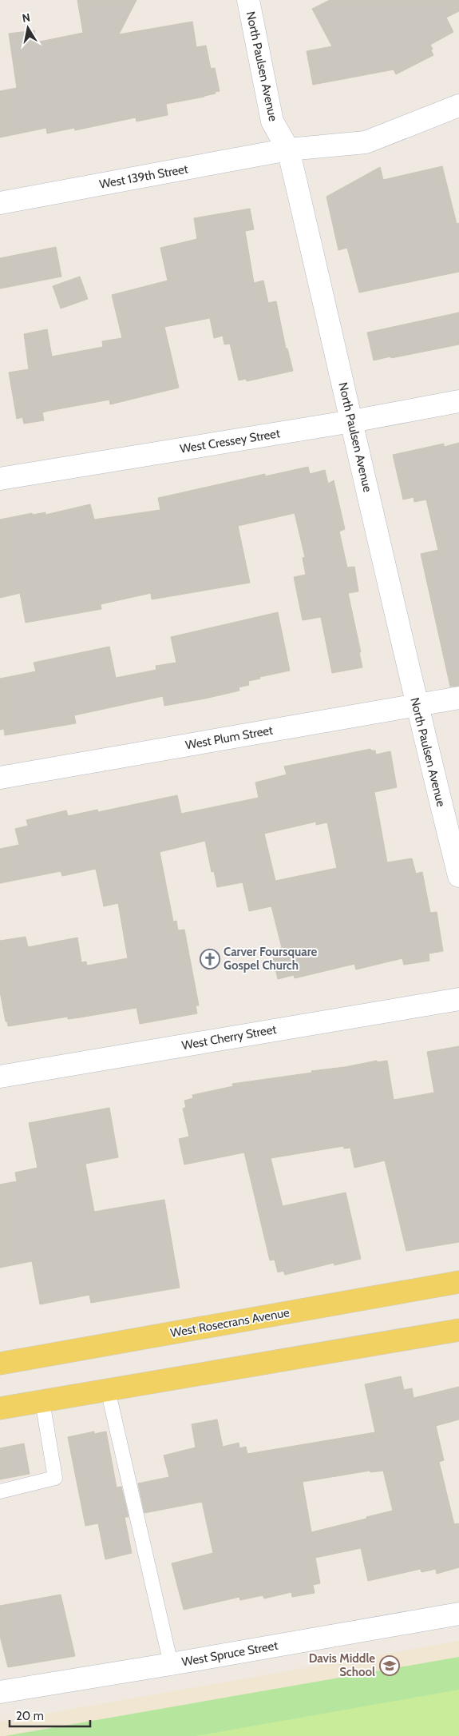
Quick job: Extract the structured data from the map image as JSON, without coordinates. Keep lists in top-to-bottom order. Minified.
{"streets":{"main road":["West Rosecrans Avenue"],"street":["North Paulsen Avenue","West 139th Street","West Cressey Street","West Plum Street","West Cherry Street","West Spruce Street"]},"crossings":[["North Paulsen Avenue","West 139th Street"],["North Paulsen Avenue","West Cressey Street"],["North Paulsen Avenue","West Plum Street"]],"places":{"church":["Carver Foursquare Gospel Church"],"school or university":["Davis Middle School"]},"scale_bar":"20 m","north":"top"}
